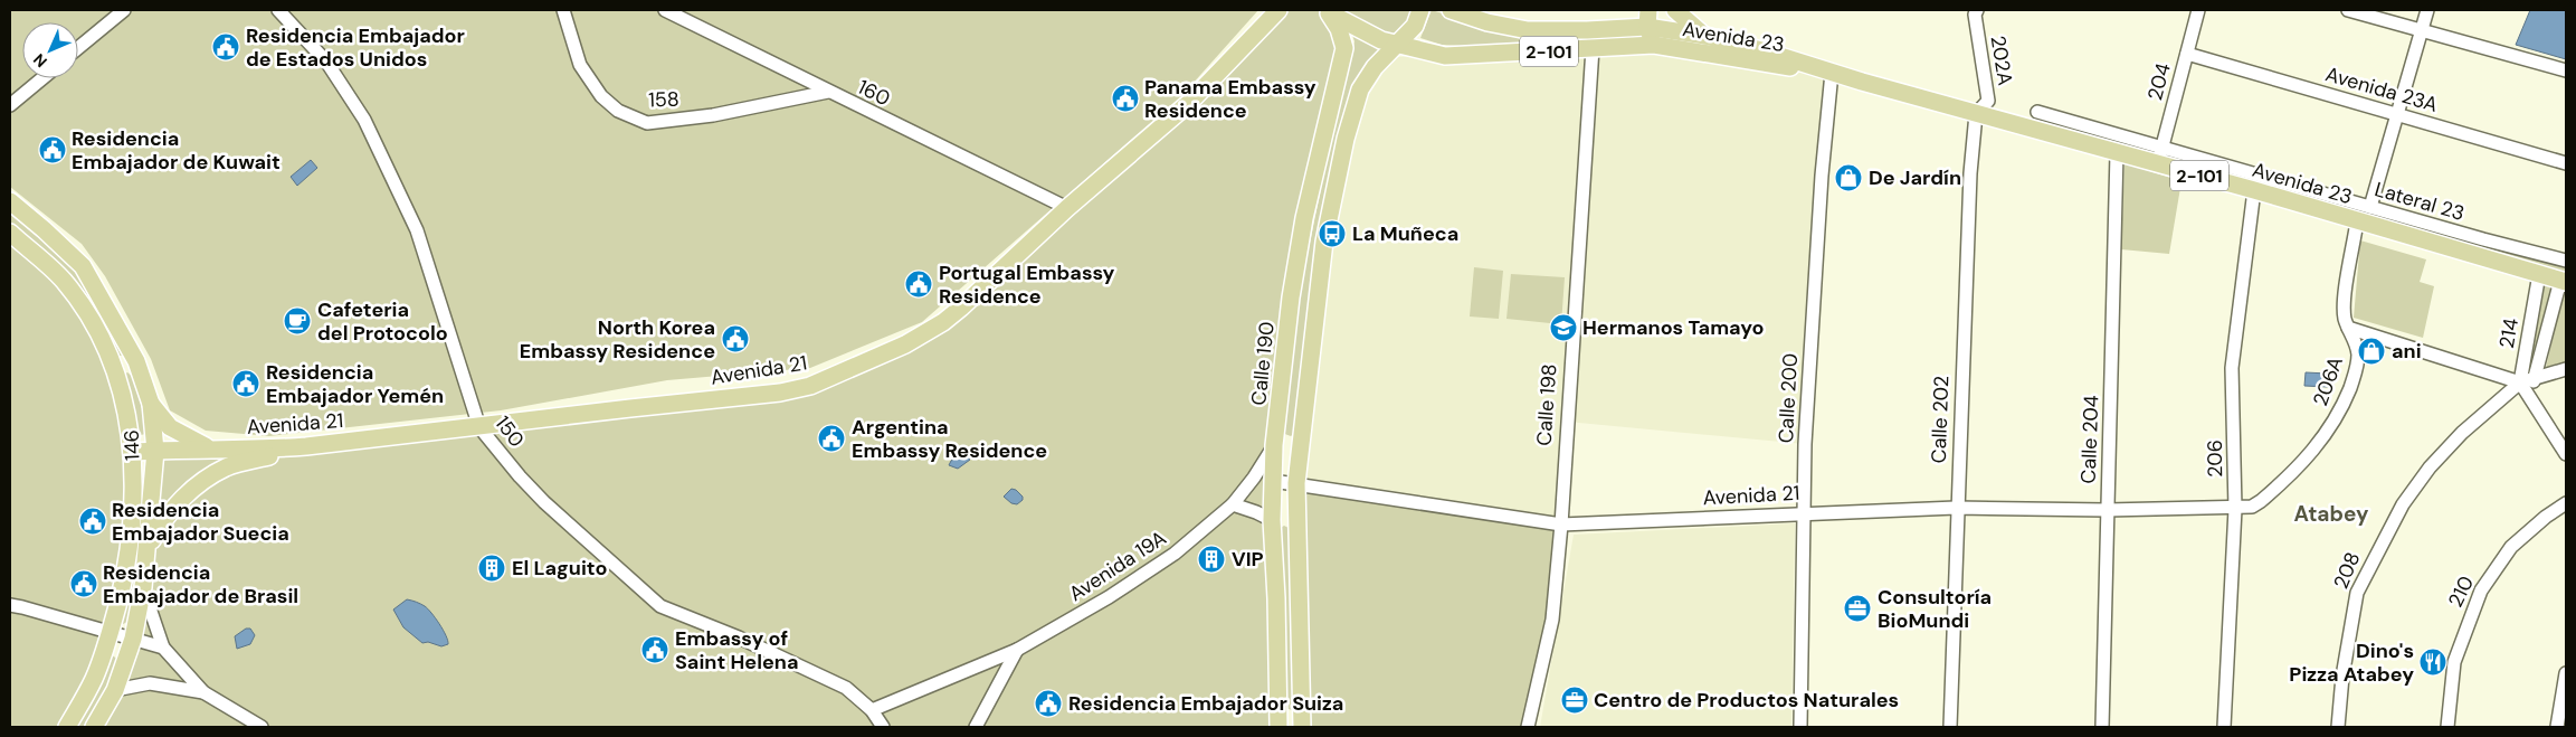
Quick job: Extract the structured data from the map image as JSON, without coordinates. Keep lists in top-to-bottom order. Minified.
{"streets":{"main road":["Avenida 23","2-101","Calle 190","Avenida 21","146"],"street":["202A","204","Avenida 23A","160","158","Lateral 23","214","206A","Calle 200","Calle 198","Calle 202","150","Calle 204","206","Avenida 19A","208","210"]},"crossings":[["Avenida 23","202A"],["Avenida 23","204"],["Avenida 23","214"],["Avenida 23","Calle 190"],["Avenida 23","206A"],["Avenida 23","Calle 200"],["Avenida 23","Calle 198"],["Avenida 23","Calle 202"],["Avenida 23","Calle 204"],["Avenida 23","206"],["202A","Calle 202"],["204","Avenida 23A"],["204","Lateral 23"],["160","158"],["160","Avenida 21"],["214","208"],["Calle 190","Avenida 21"],["Calle 190","Avenida 19A"],["Avenida 21","206A"],["Avenida 21","Calle 200"],["Avenida 21","Calle 198"],["Avenida 21","Calle 202"],["Avenida 21","150"],["Avenida 21","Calle 204"],["Avenida 21","146"],["Avenida 21","206"],["206A","206"],["150","Avenida 19A"]],"districts":["Atabey"],"places":{"public building":["Residencia Embajador de Estados Unidos","Panama Embassy Residence","Residencia Embajador de Kuwait","Portugal Embassy Residence","North Korea Embassy Residence","Residencia Embajador Yemén","Argentina Embassy Residence","Residencia Embajador Suecia","Residencia Embajador de Brasil","Embassy of Saint Helena","Residencia Embajador Suiza"],"shop":["De Jardín","ani"],"bus stop":["La Muñeca"],"cafe":["Cafeteria del Protocolo"],"school or university":["Hermanos Tamayo"],"building":["VIP","El Laguito"],"office":["Consultoría BioMundi","Centro de Productos Naturales"],"restaurant":["Dino's Pizza Atabey"]},"north":"bottom left"}
